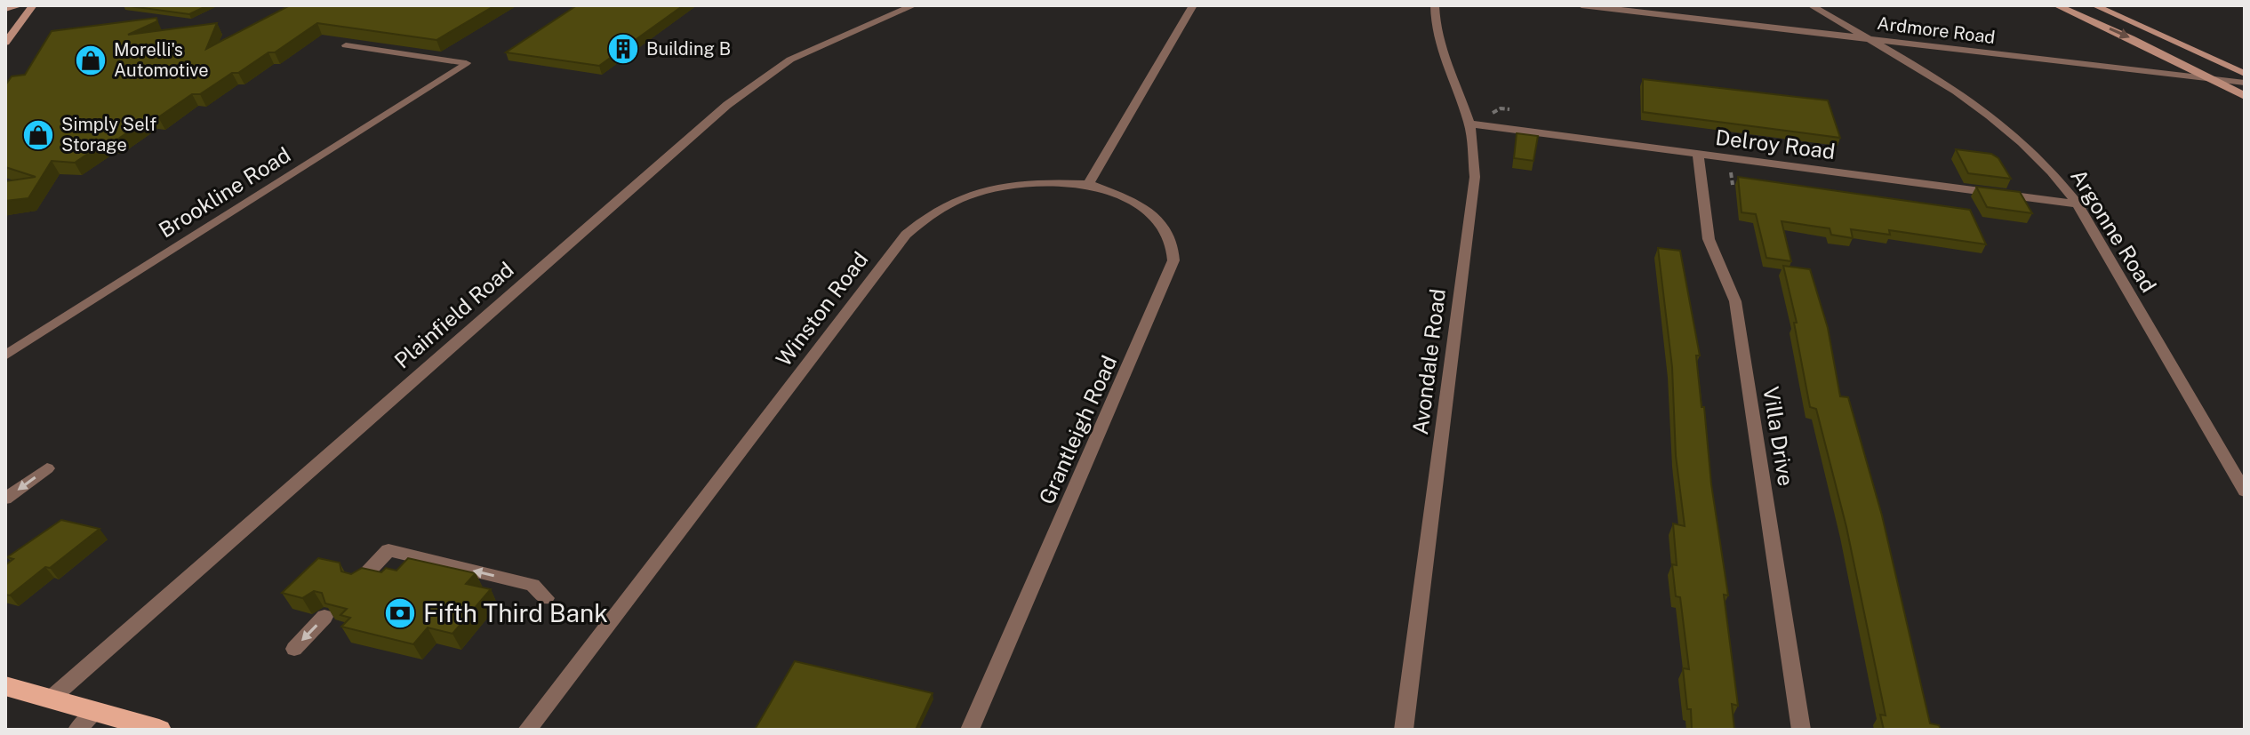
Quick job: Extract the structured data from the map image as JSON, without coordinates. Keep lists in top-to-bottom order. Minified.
{"streets":{"street":["Ardmore Road","Delroy Road","Brookline Road","Argonne Road","Winston Road","Plainfield Road","Avondale Road","Grantleigh Road","Villa Drive"]},"crossings":[["Ardmore Road","Argonne Road"],["Delroy Road","Argonne Road"],["Delroy Road","Avondale Road"],["Delroy Road","Villa Drive"],["Winston Road","Grantleigh Road"]],"places":{"building":["Building B"],"shop":["Morelli's Automotive","Simply Self Storage"],"bank":["Fifth Third Bank"]}}
